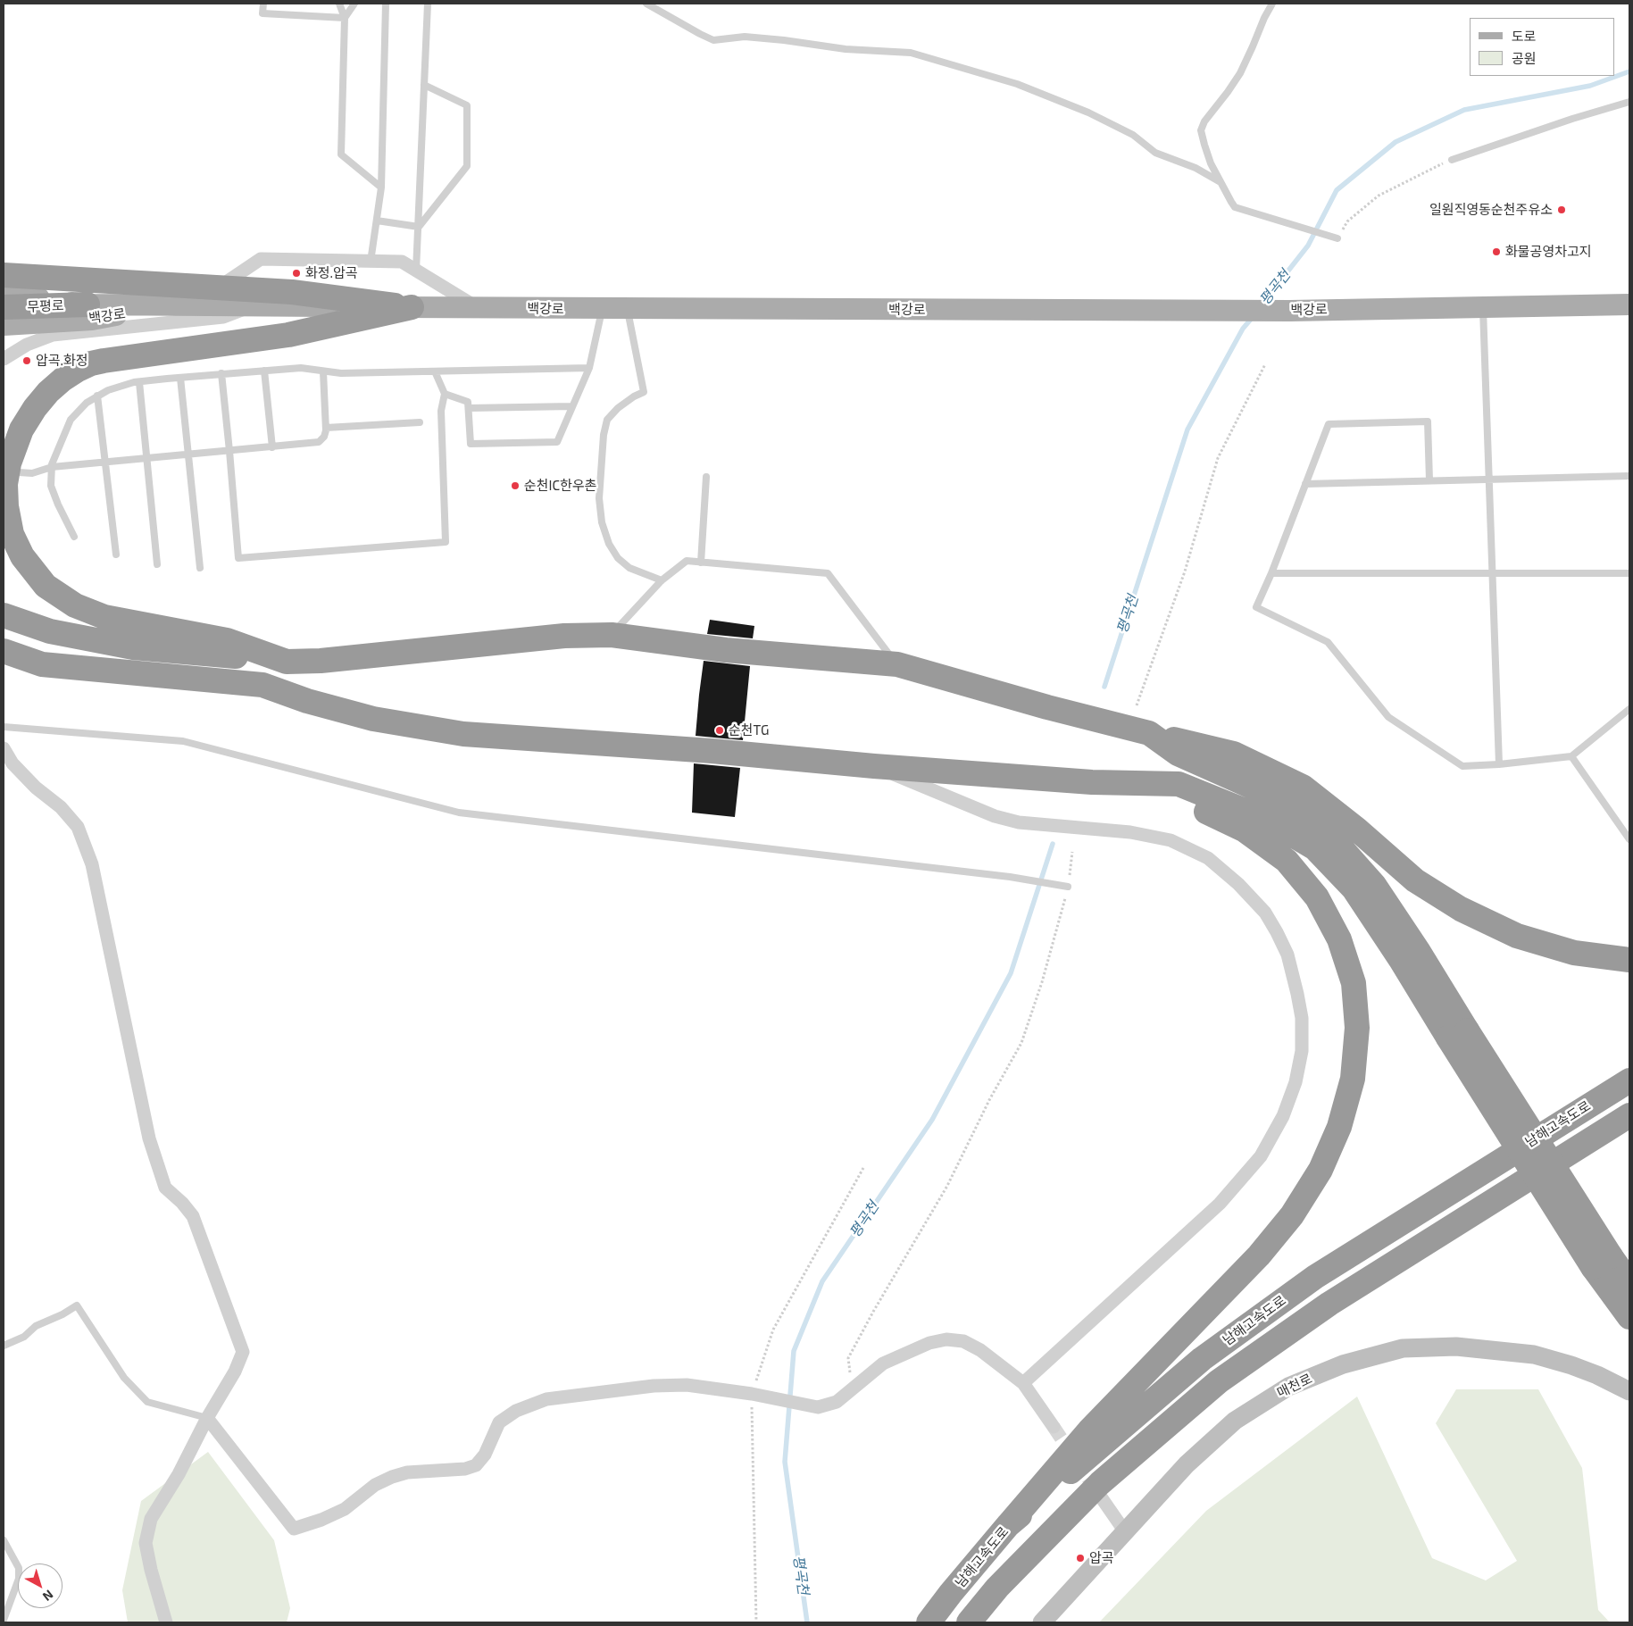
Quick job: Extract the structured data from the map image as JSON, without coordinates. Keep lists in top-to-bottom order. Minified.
{"streets":{"highway":["무평로","남해고속도로"],"main road":["백강로","매천로"]},"crossings":[["무평로","백강로"]],"water":["평곡천"],"places":["일원직영동순천주유소","화물공영차고지","화정.압곡","압곡.화정","순천IC한우촌","순천TG","압곡"],"legend":["도로","공원"],"north":"bottom right"}
